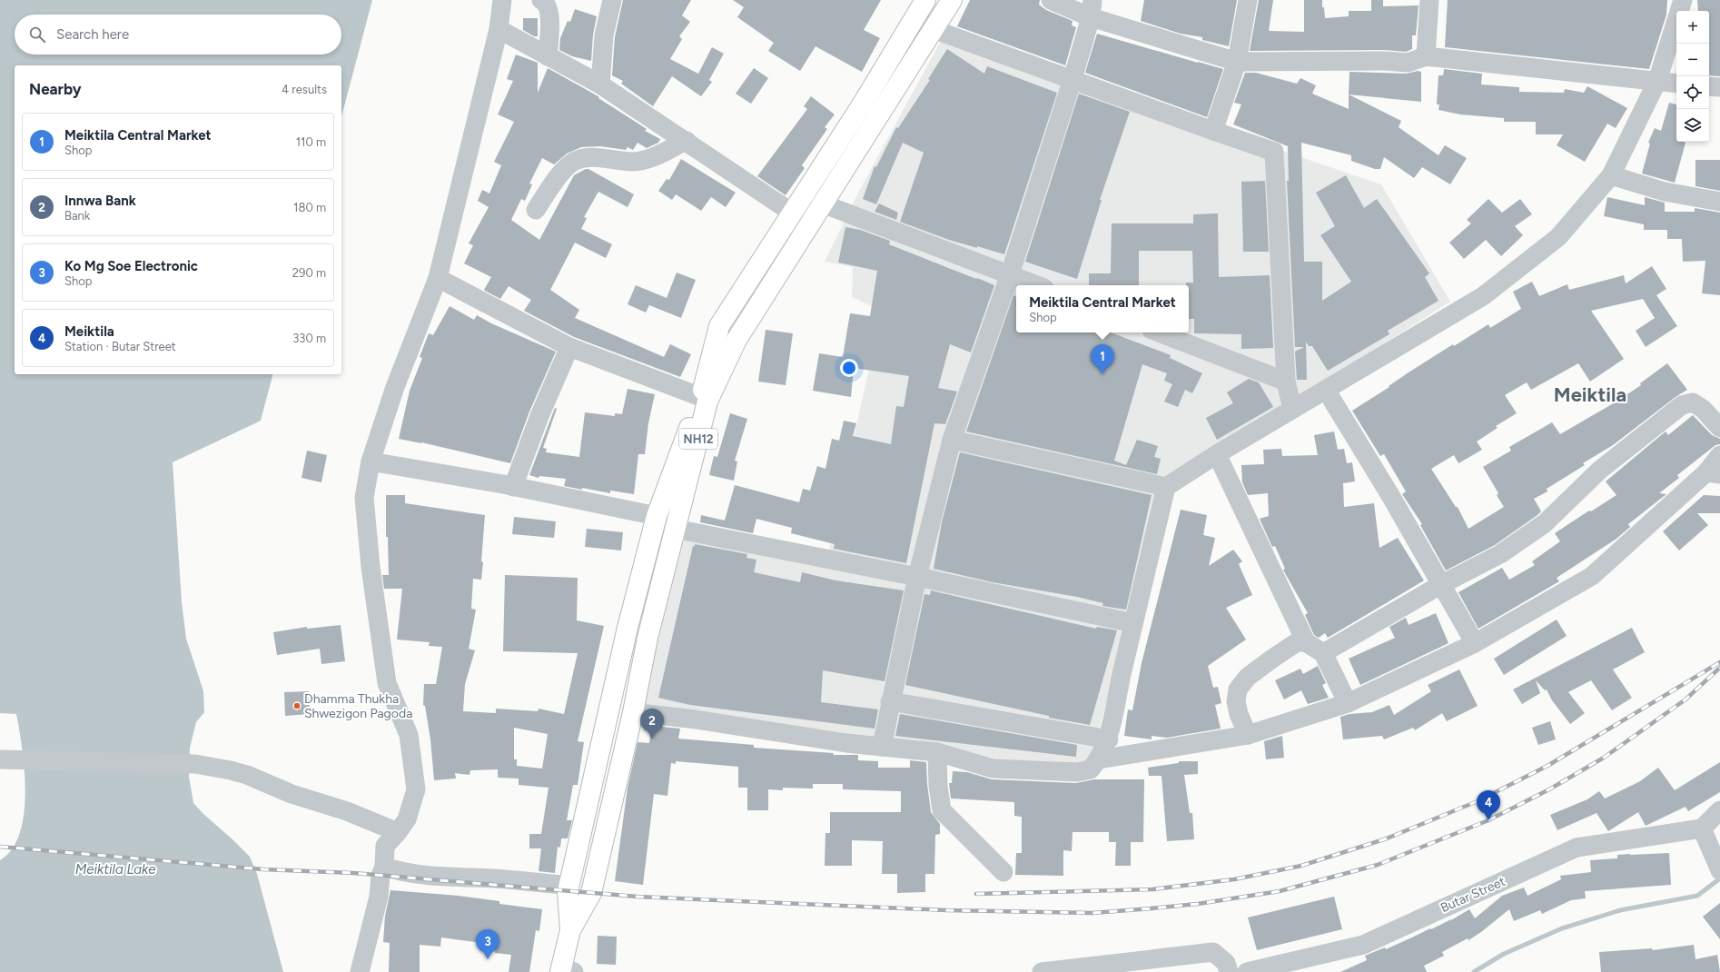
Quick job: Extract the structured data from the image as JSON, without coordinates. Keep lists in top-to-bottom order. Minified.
{"streets":{"highway":["NH12"],"street":["Butar Street"]},"districts":["Meiktila"],"water":["Meiktila Lake"],"places":["Dhamma Thukha Shwezigon Pagoda"],"page":{"map_buttons":["+","−"],"search":"Search here","heading":["Nearby","4 results"],"list":[{"mark":"1","name":"Meiktila Central Market","note":"Shop","value":"110 m"},{"mark":"2","name":"Innwa Bank","note":"Bank","value":"180 m"},{"mark":"3","name":"Ko Mg Soe Electronic","note":"Shop","value":"290 m"},{"mark":"4","name":"Meiktila","note":"Station · Butar Street","value":"330 m"}],"popup":["Meiktila Central Market","Shop"],"pins":["1","2","4","3"]}}
